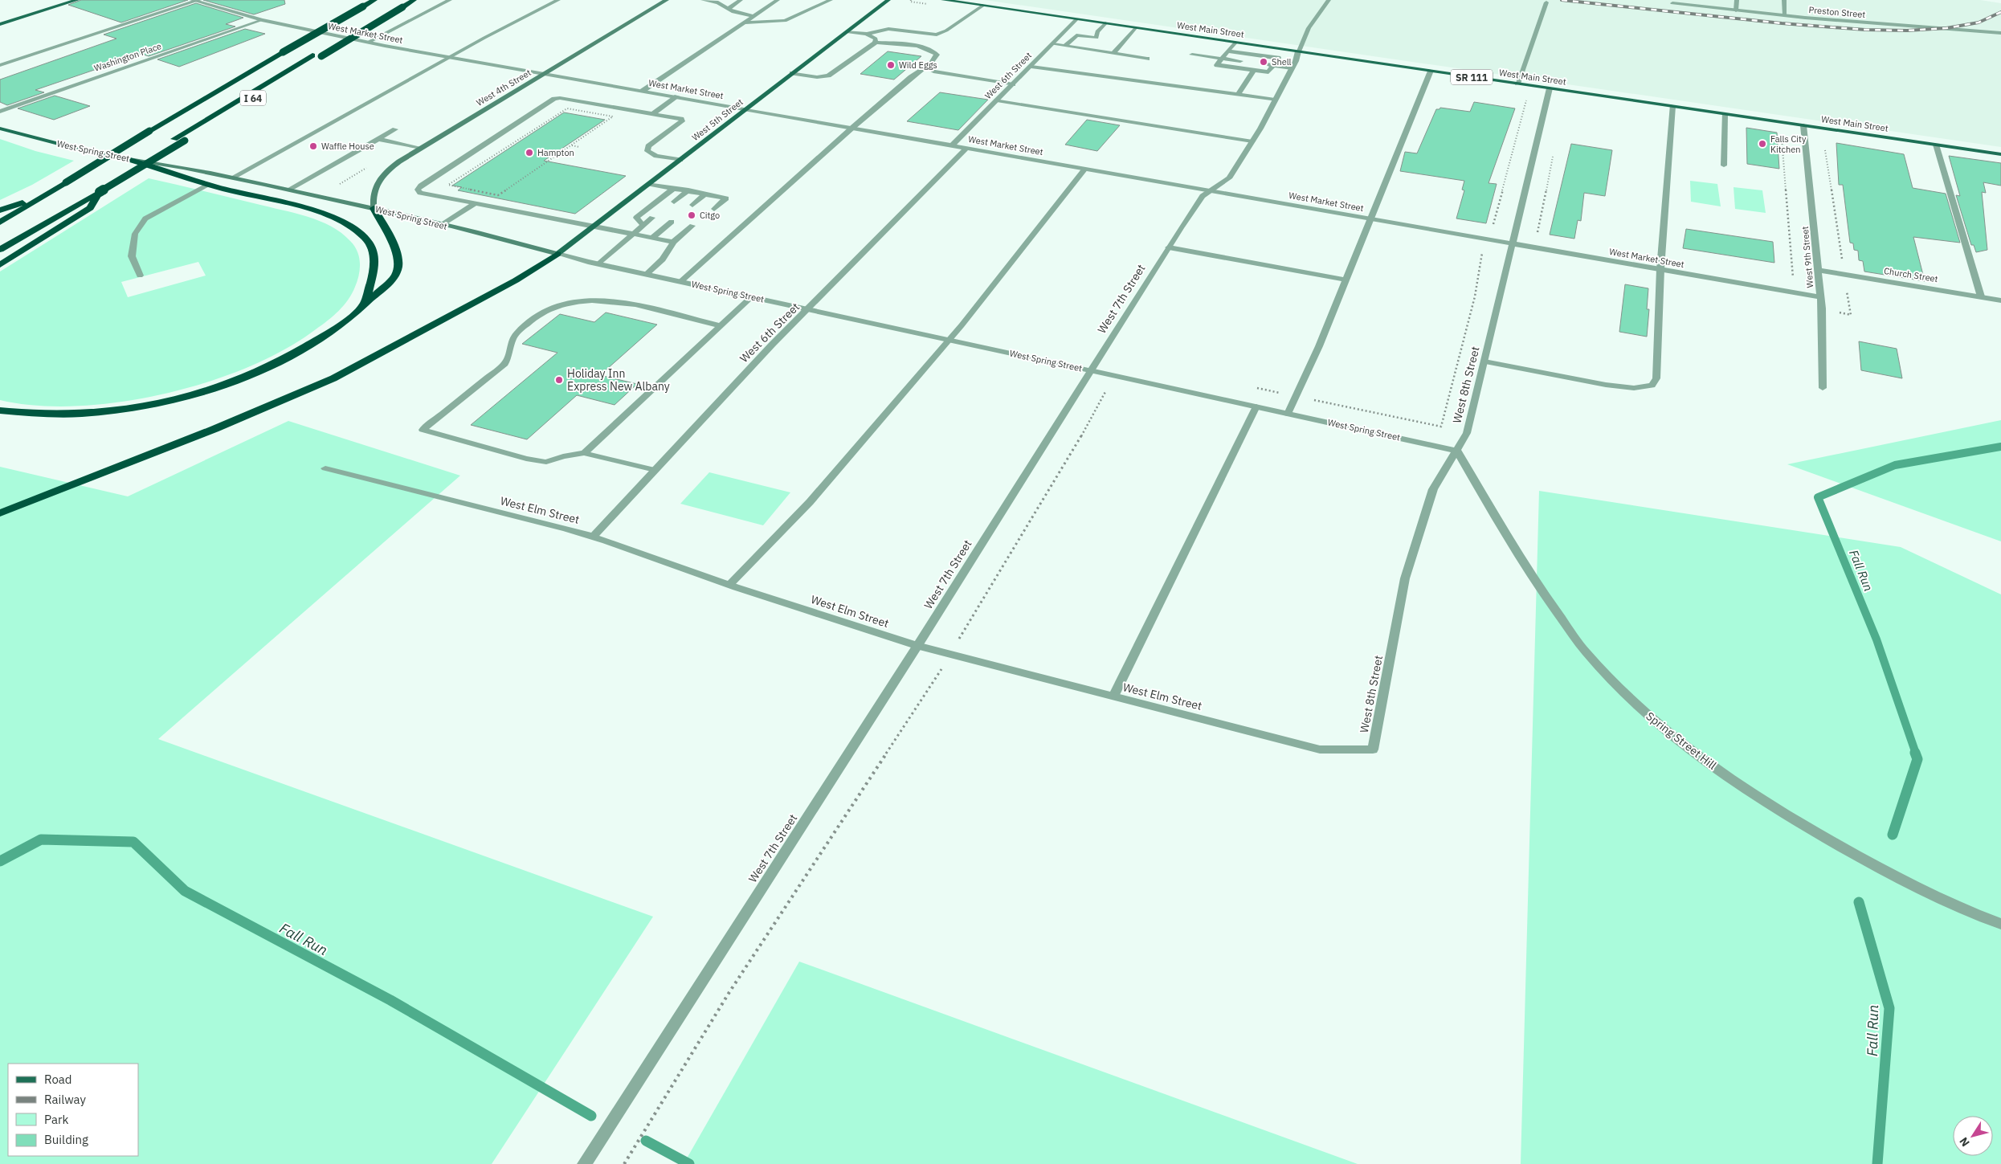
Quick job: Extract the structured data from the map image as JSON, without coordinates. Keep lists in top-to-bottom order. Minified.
{"streets":{"highway":["I 64"],"main road":["West Main Street","SR 111","West 4th Street","West 5th Street","West Spring Street"],"street":["Preston Street","West Market Street","Washington Place","West 6th Street","West 9th Street","Church Street","West 7th Street","West 8th Street","West Elm Street","Spring Street Hill"]},"crossings":[["West Main Street","West 6th Street"],["West Main Street","West 9th Street"],["West Main Street","West 7th Street"],["West Main Street","West 8th Street"],["West Market Street","Washington Place"],["West Market Street","West 6th Street"],["West Market Street","West 4th Street"],["West Market Street","West 5th Street"],["West Market Street","West 9th Street"],["West Market Street","West 7th Street"],["West Market Street","West 8th Street"],["West 6th Street","West Spring Street"],["West 6th Street","West Elm Street"],["West 4th Street","West Spring Street"],["West 5th Street","West Spring Street"],["West Spring Street","West 7th Street"],["West Spring Street","West 8th Street"],["West Spring Street","Spring Street Hill"],["West 9th Street","Church Street"],["West 7th Street","West Elm Street"],["West 8th Street","West Elm Street"],["West 8th Street","Spring Street Hill"]],"water":["Fall Run"],"places":["Shell","Wild Eggs","Falls City Kitchen","Waffle House","Hampton","Citgo","Holiday Inn Express New Albany"],"legend":["Road","Railway","Park","Building"],"north":"bottom left"}
